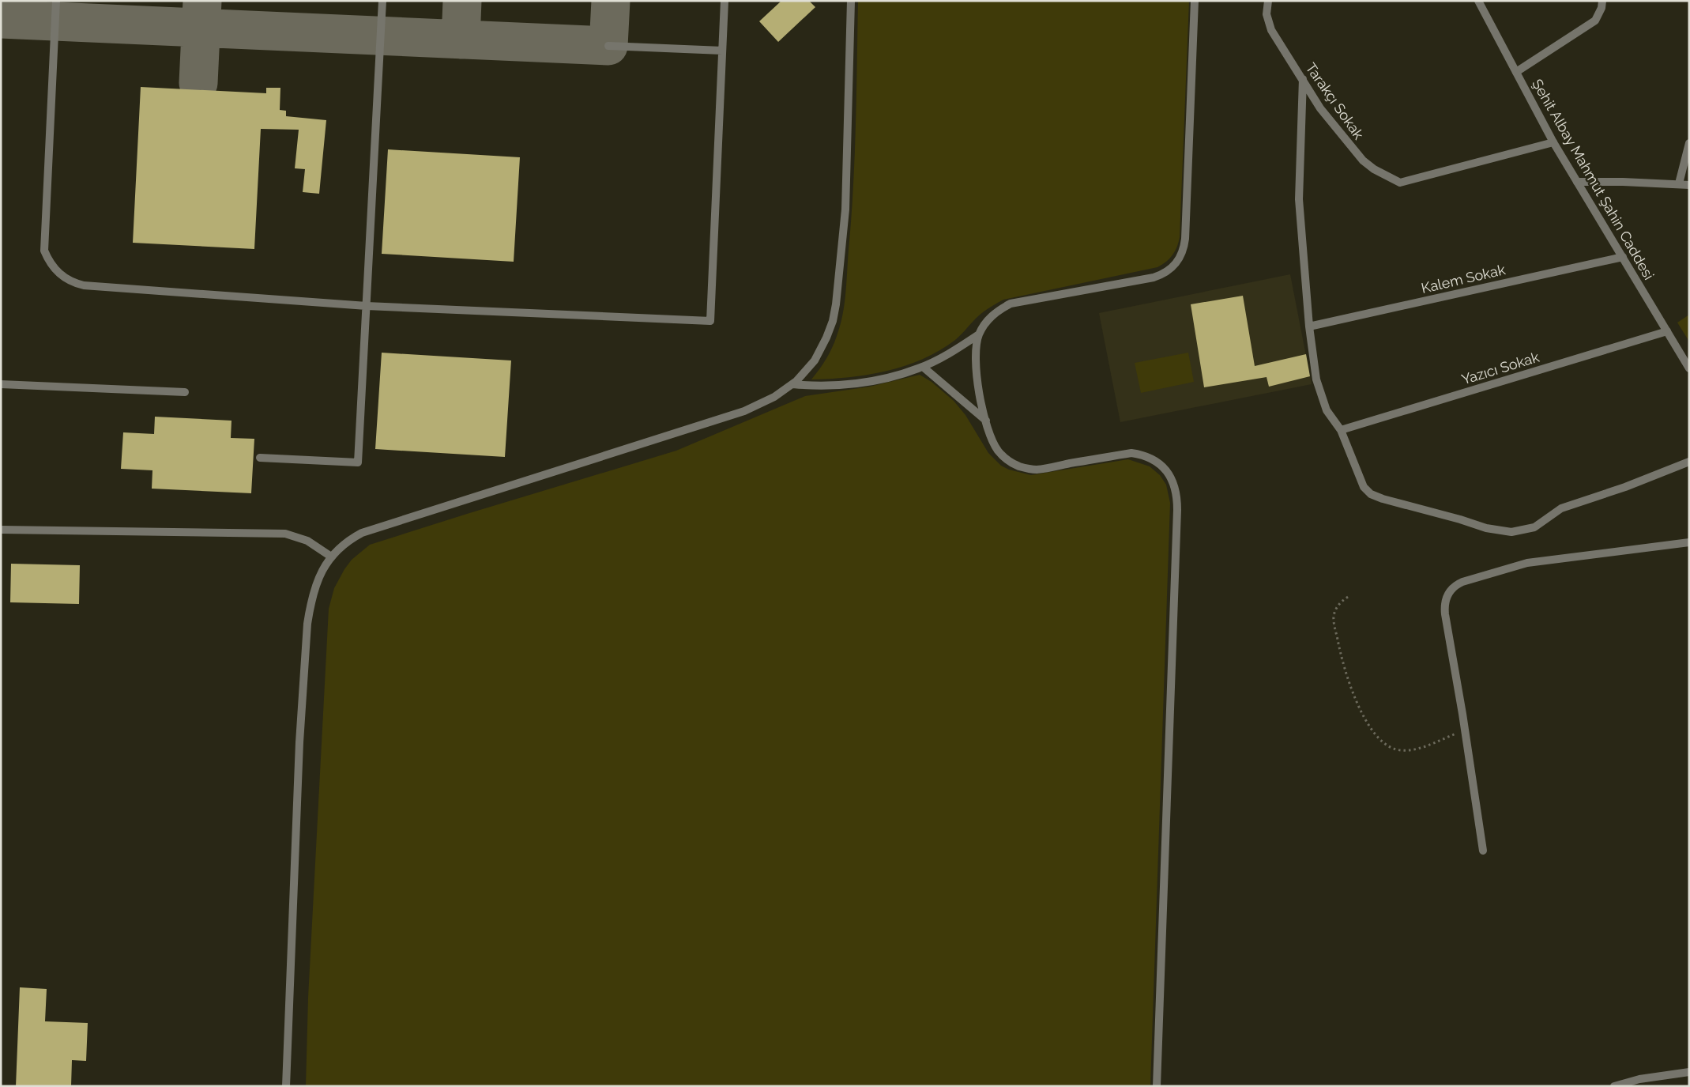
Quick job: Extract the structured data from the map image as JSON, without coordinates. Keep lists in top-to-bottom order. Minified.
{"streets":{"street":["Tarakçı Sokak","Şehit Albay Mahmut Şahin Caddesi","Kalem Sokak","Yazıcı Sokak"]},"crossings":[["Tarakçı Sokak","Şehit Albay Mahmut Şahin Caddesi"],["Şehit Albay Mahmut Şahin Caddesi","Kalem Sokak"],["Şehit Albay Mahmut Şahin Caddesi","Yazıcı Sokak"]]}
